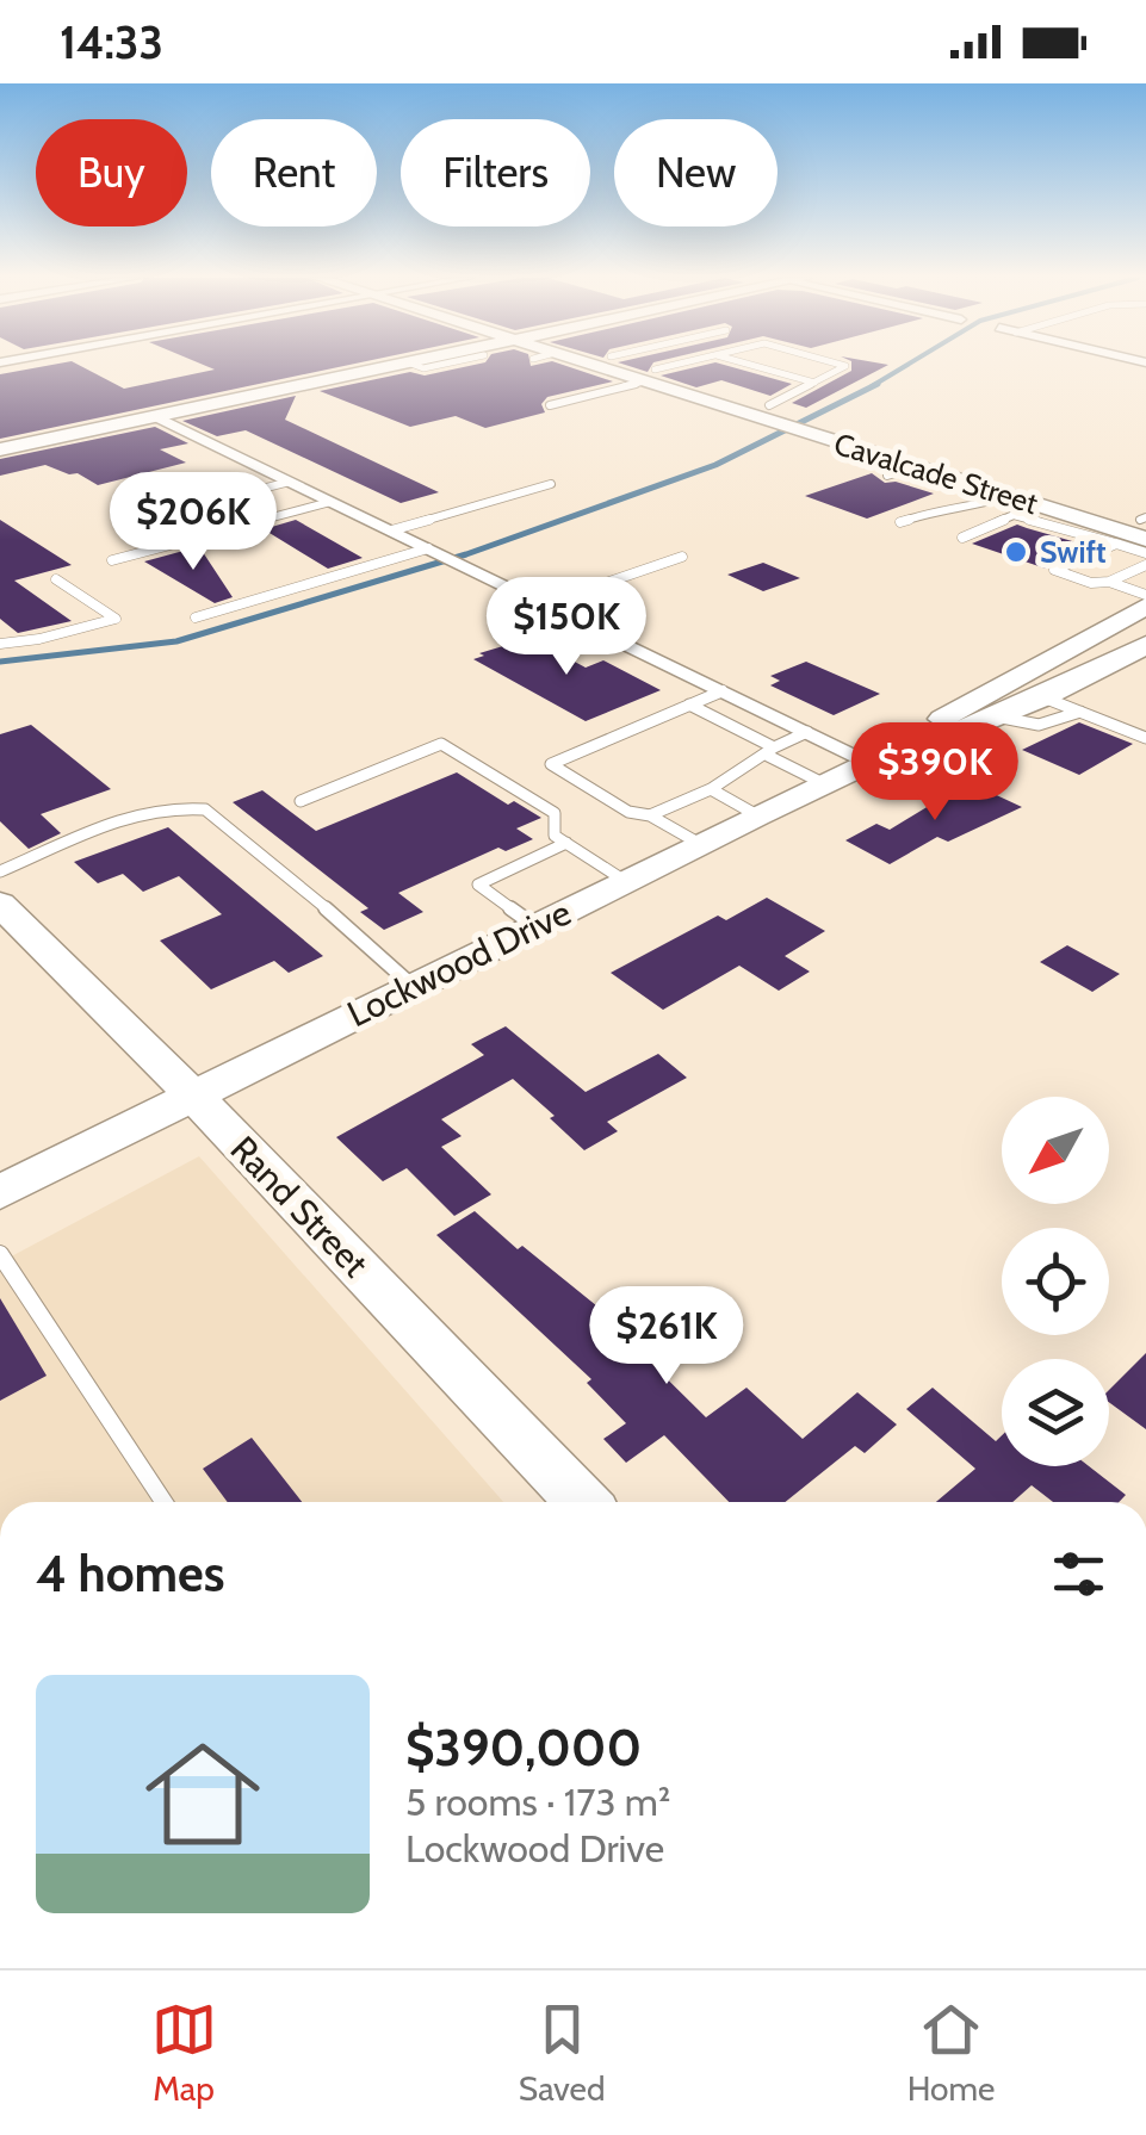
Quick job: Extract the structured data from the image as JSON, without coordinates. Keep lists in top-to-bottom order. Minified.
{"streets":{"main road":["Cavalcade Street","Lockwood Drive","Rand Street"]},"crossings":[["Lockwood Drive","Rand Street"]],"places":["Swift"],"north":"bottom left","page":{"status":"14:33","chip":["Buy","Rent","Filters","New"],"price":["$206K","$150K","$390K","$261K"],"heading":"4 homes","list":[{"name":"$390,000","note":"5 rooms · 173 m² · Lockwood Drive"}],"tabs":["Map","Saved","Home"]}}
